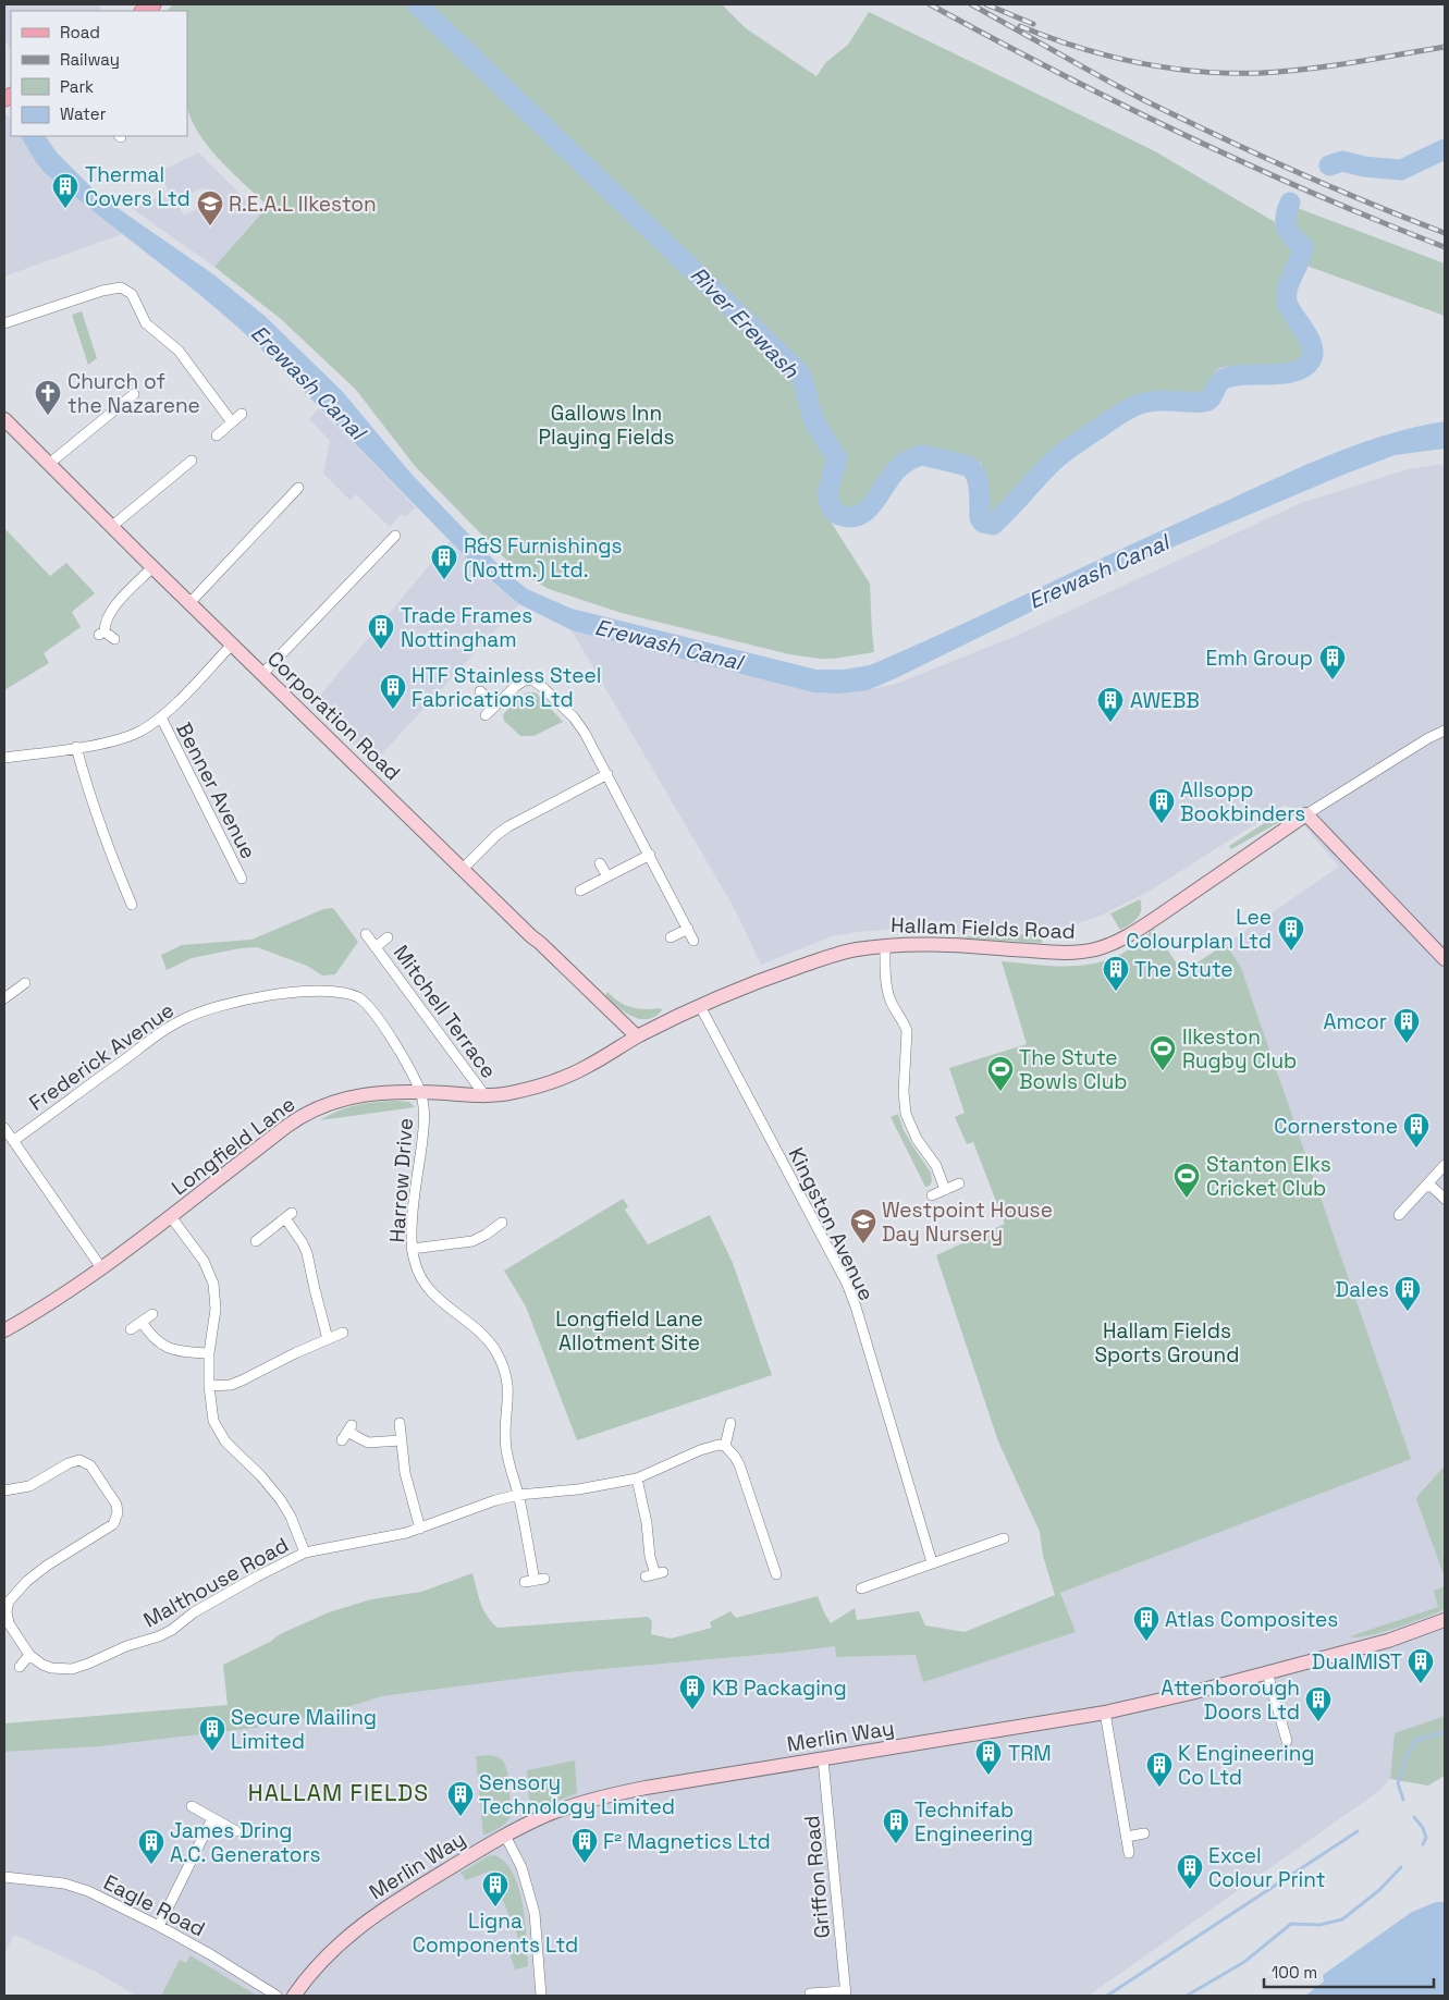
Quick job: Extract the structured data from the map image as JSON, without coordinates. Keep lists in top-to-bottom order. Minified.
{"streets":{"street":["Corporation Road","Benner Avenue","Hallam Fields Road","Mitchell Terrace","Frederick Avenue","Longfield Lane","Harrow Drive","Kingston Avenue","Malthouse Road","Merlin Way","Griffon Road","Eagle Road"]},"crossings":[["Corporation Road","Hallam Fields Road"],["Corporation Road","Longfield Lane"],["Hallam Fields Road","Longfield Lane"],["Hallam Fields Road","Kingston Avenue"],["Mitchell Terrace","Longfield Lane"],["Frederick Avenue","Longfield Lane"],["Frederick Avenue","Harrow Drive"],["Longfield Lane","Harrow Drive"],["Harrow Drive","Malthouse Road"],["Merlin Way","Griffon Road"]],"districts":["HALLAM FIELDS"],"water":["River Erewash","Erewash Canal"],"parks":["Gallows Inn Playing Fields","Longfield Lane Allotment Site","Hallam Fields Sports Ground"],"places":{"building":["Thermal Covers Ltd","R&S Furnishings (Nottm.) Ltd.","Trade Frames Nottingham","Emh Group","HTF Stainless Steel Fabrications Ltd","AWEBB","Allsopp Bookbinders","Lee Colourplan Ltd","The Stute","Amcor","Cornerstone","Dales","Atlas Composites","DualMIST","KB Packaging","Attenborough Doors Ltd","Secure Mailing Limited","TRM","K Engineering Co Ltd","Sensory Technology Limited","Technifab Engineering","F² Magnetics Ltd","James Dring A.C. Generators","Excel Colour Print","Ligna Components Ltd"],"school or university":["R.E.A.L Ilkeston","Westpoint House Day Nursery"],"church":["Church of the Nazarene"],"sports":["Ilkeston Rugby Club","The Stute Bowls Club","Stanton Elks Cricket Club"]},"legend":["Road","Railway","Park","Water"],"scale_bar":"100 m"}
